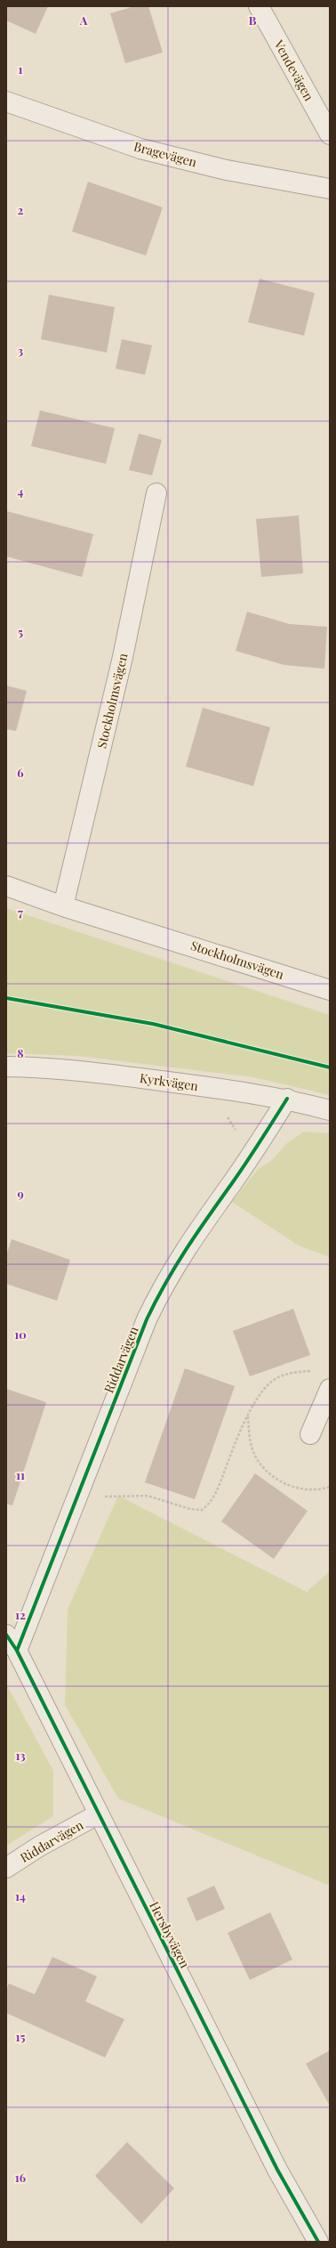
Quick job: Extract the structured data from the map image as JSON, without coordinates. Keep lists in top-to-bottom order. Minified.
{"streets":{"street":["Vendevägen","Bragevägen","Stockholmsvägen","Kyrkvägen","Riddarvägen","Hersbyvägen"]},"crossings":[["Kyrkvägen","Riddarvägen"],["Riddarvägen","Hersbyvägen"]],"grid":{"columns":["A","B"],"rows":["1","2","3","4","5","6","7","8","9","10","11","12","13","14","15","16"]}}
